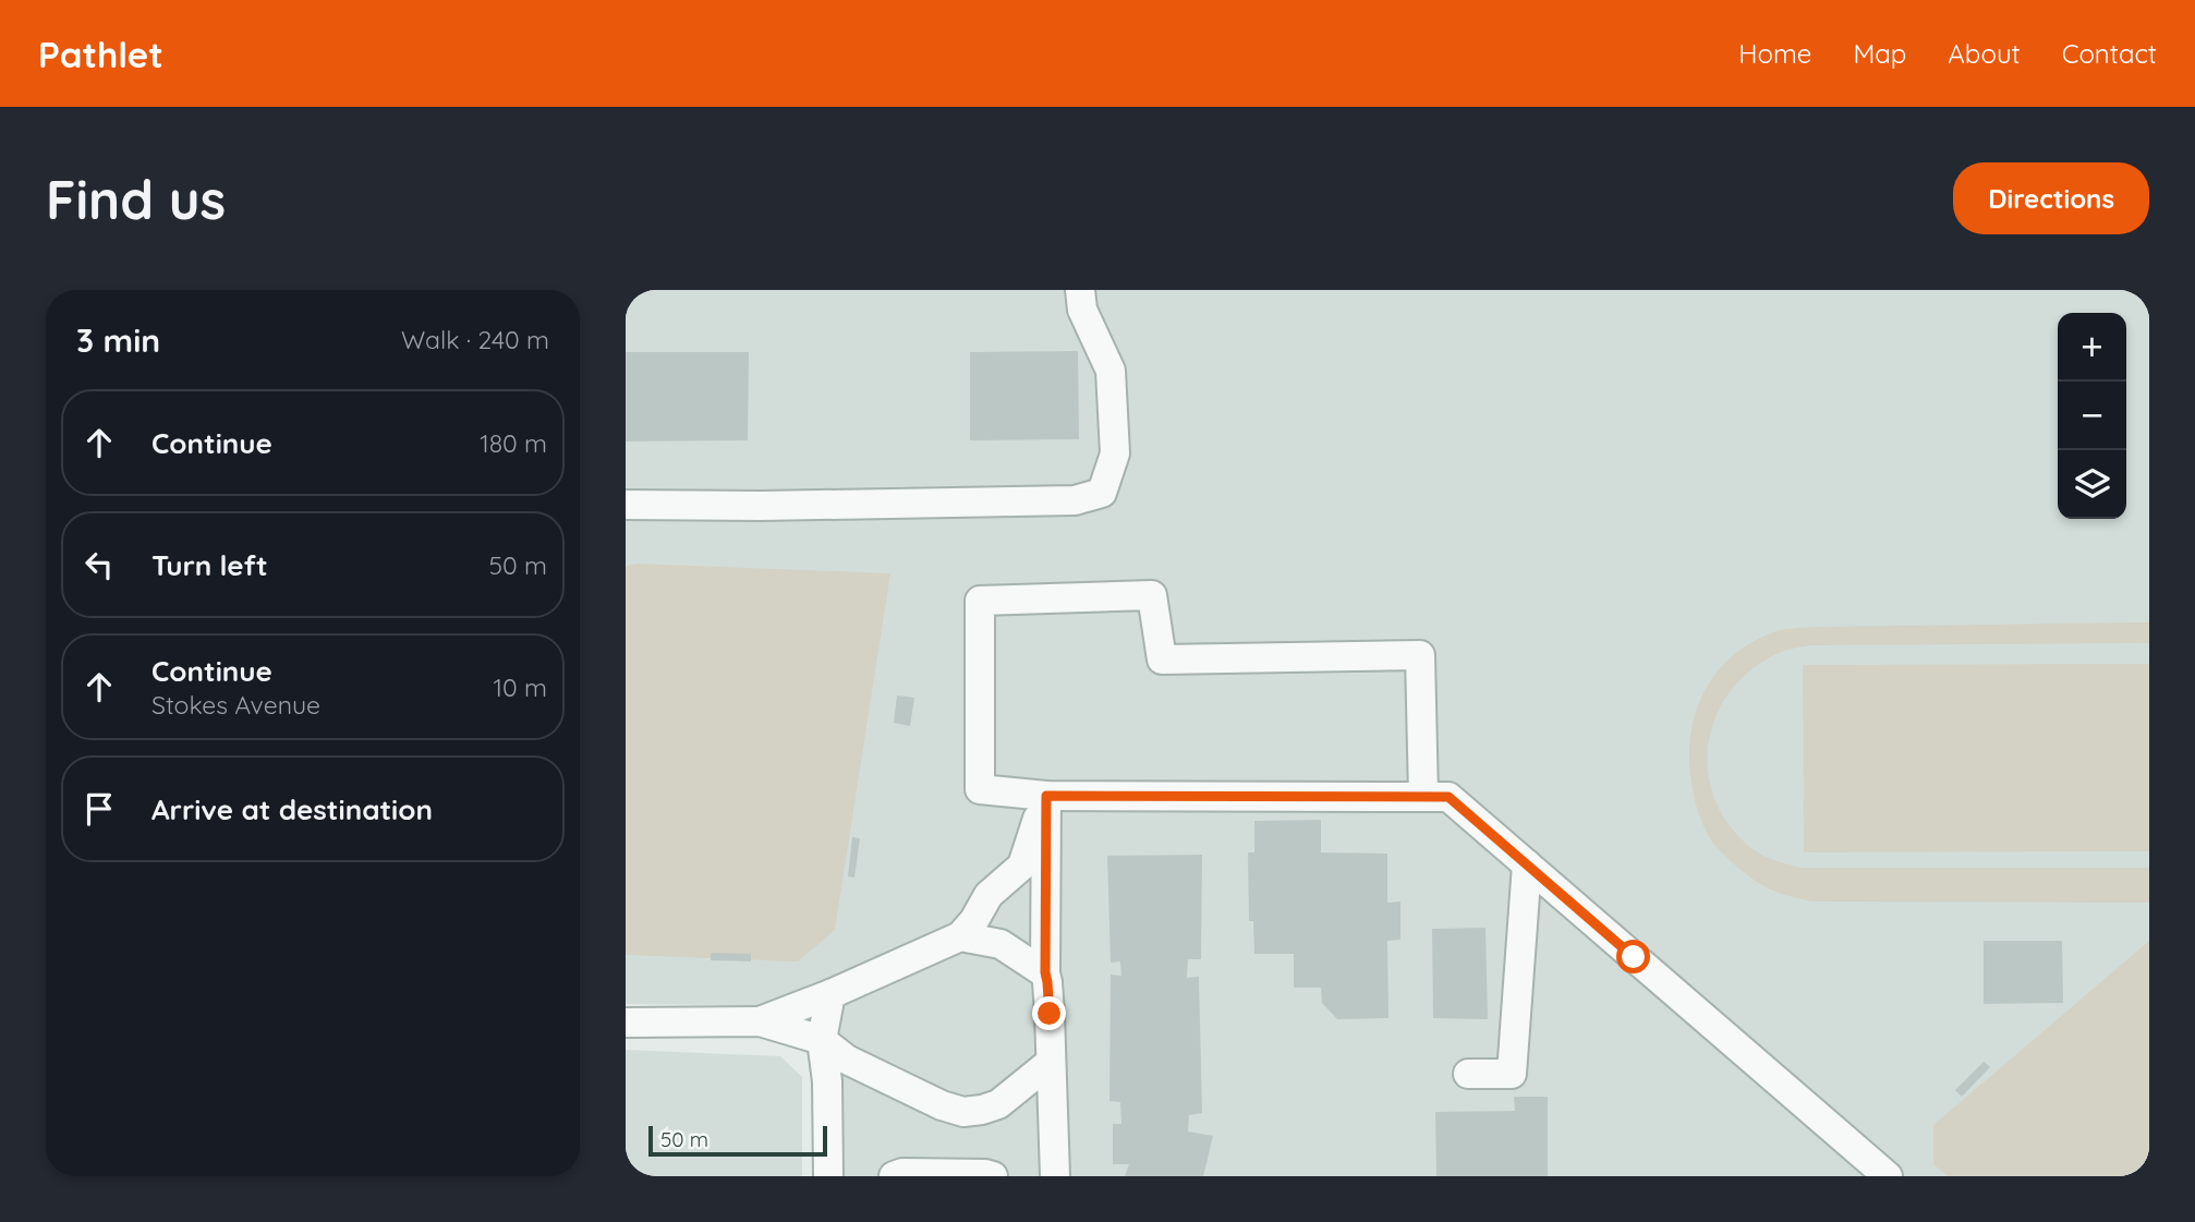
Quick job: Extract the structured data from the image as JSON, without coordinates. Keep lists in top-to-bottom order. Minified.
{"scale_bar":"50 m","page":{"header":"Pathlet","nav":["Home","Map","About","Contact"],"buttons":"Directions","title":"Find us","heading":["3 min","Walk · 240 m"],"map_buttons":["+","−"],"list":[["Continue","180 m"],["Turn left","50 m"],["Continue","Stokes Avenue","10 m"],"Arrive at destination"],"scale":"50 m"}}
